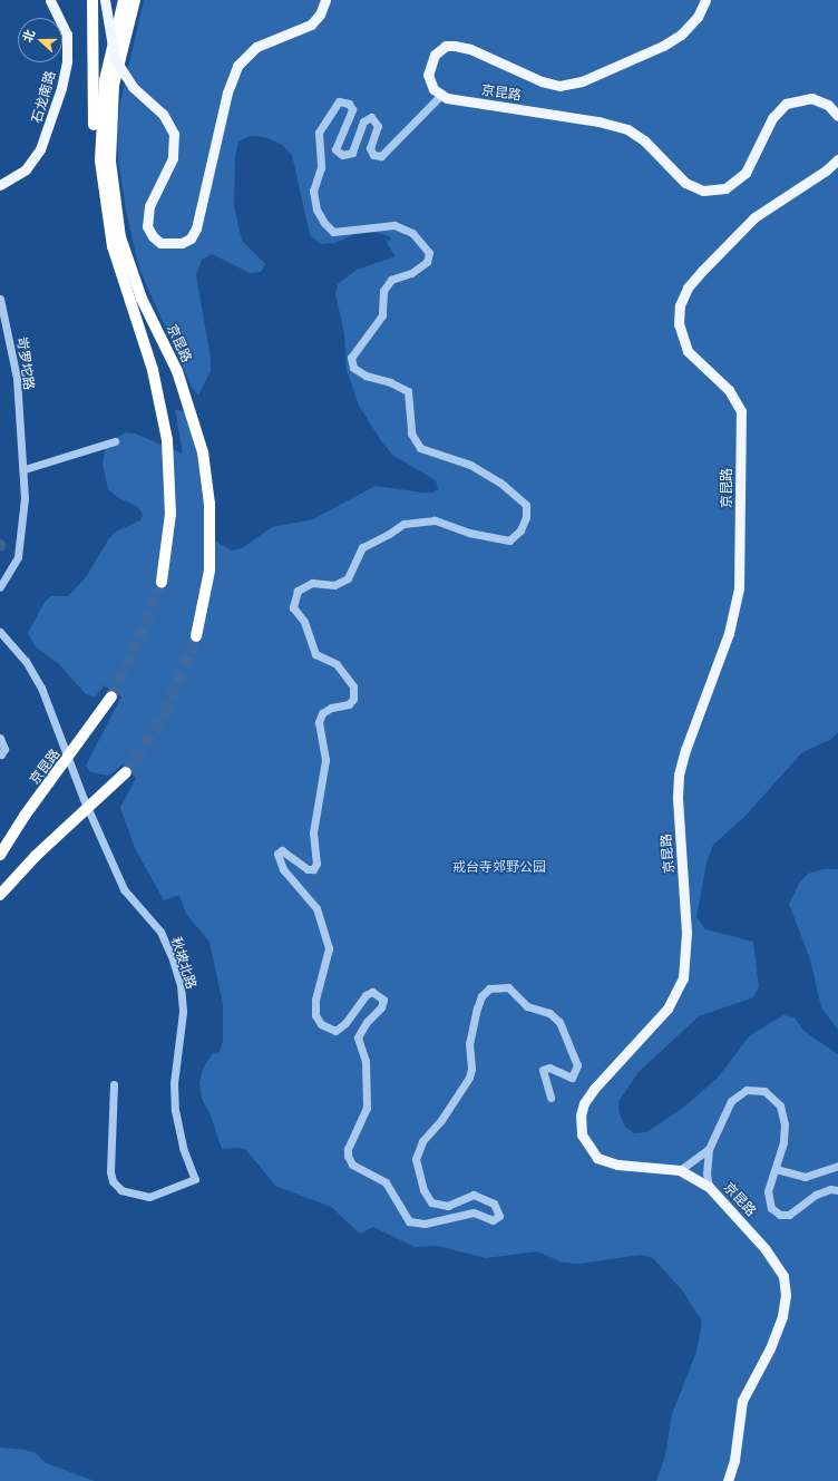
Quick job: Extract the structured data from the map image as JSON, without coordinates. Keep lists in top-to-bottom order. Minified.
{"streets":{"highway":["京昆路"],"main road":["石龙南路"],"street":["岢罗坨路","秋坡北路"]},"parks":["戒台寺郊野公园"],"north":"left"}
